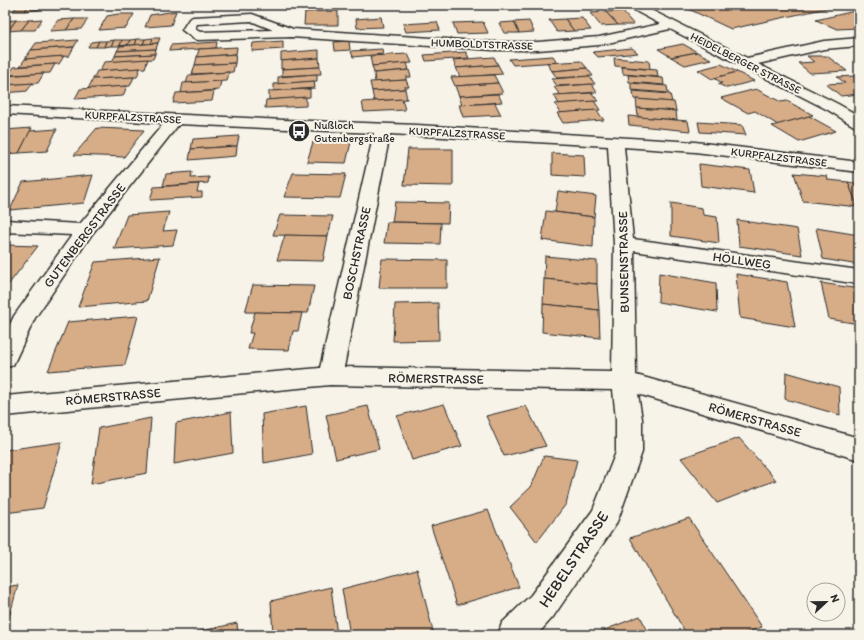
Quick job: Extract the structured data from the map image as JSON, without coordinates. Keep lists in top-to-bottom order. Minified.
{"streets":{"street":["HUMBOLDTSTRASSE","HEIDELBERGER STRASSE","KURPFALZSTRASSE","GUTENBERGSTRASSE","BOSCHSTRASSE","HÖLLWEG","BUNSENSTRASSE","RÖMERSTRASSE","HEBELSTRASSE"]},"crossings":[["HUMBOLDTSTRASSE","HEIDELBERGER STRASSE"],["KURPFALZSTRASSE","GUTENBERGSTRASSE"],["KURPFALZSTRASSE","BOSCHSTRASSE"],["KURPFALZSTRASSE","BUNSENSTRASSE"],["BOSCHSTRASSE","RÖMERSTRASSE"],["HÖLLWEG","BUNSENSTRASSE"],["BUNSENSTRASSE","RÖMERSTRASSE"],["BUNSENSTRASSE","HEBELSTRASSE"],["RÖMERSTRASSE","HEBELSTRASSE"]],"places":{"bus stop":["Nußloch Gutenbergstraße"]},"north":"right"}
